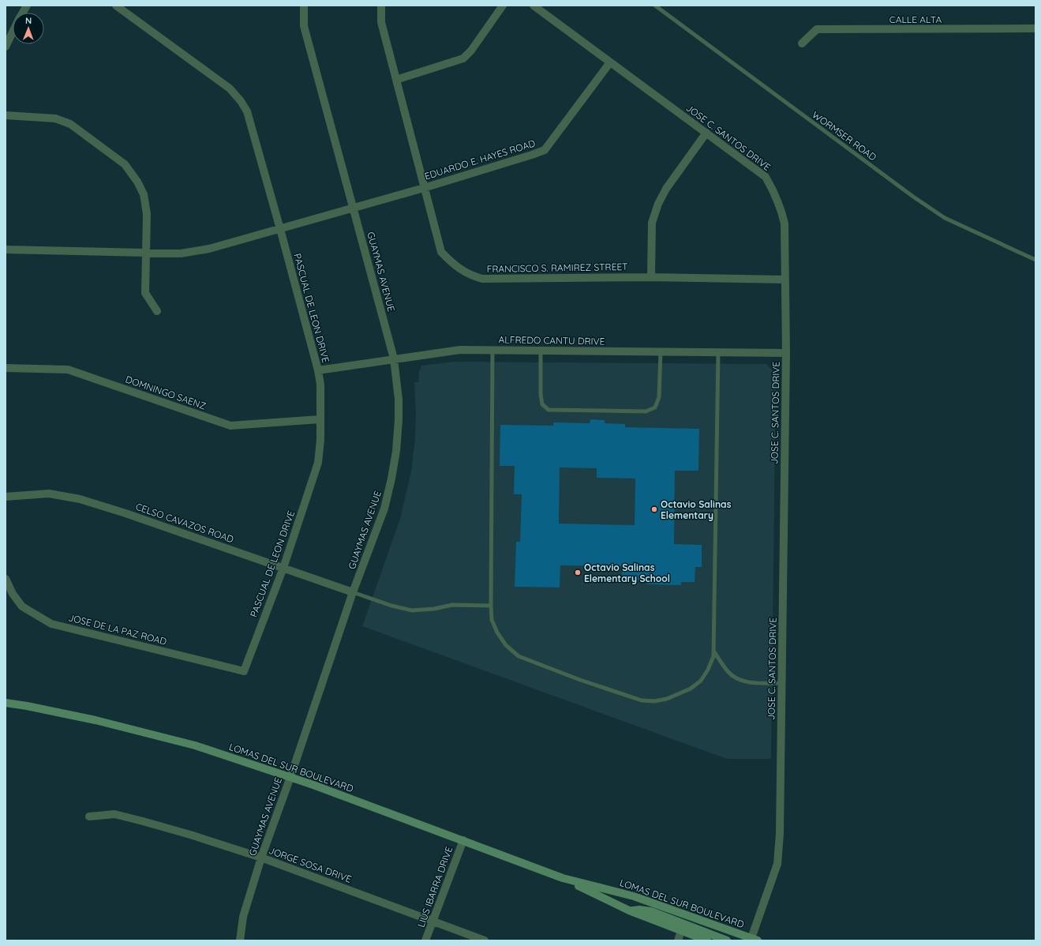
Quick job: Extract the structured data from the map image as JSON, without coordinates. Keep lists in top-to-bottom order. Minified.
{"streets":{"main road":["LOMAS DEL SUR BOULEVARD"],"street":["CALLE ALTA","JOSE C. SANTOS DRIVE","EDUARDO E. HAYES ROAD","FRANCISCO S. RAMIREZ STREET","GUAYMAS AVENUE","PASCUAL DE LEON DRIVE","ALFREDO CANTU DRIVE","DOMNINGO SAENZ","CELSO CAVAZOS ROAD","JOSE DE LA PAZ ROAD","JORGE SOSA DRIVE","LIUS IBARRA DRIVE"],"lane":["WORMSER ROAD"]},"crossings":[["JOSE C. SANTOS DRIVE","EDUARDO E. HAYES ROAD"],["JOSE C. SANTOS DRIVE","FRANCISCO S. RAMIREZ STREET"],["JOSE C. SANTOS DRIVE","ALFREDO CANTU DRIVE"],["JOSE C. SANTOS DRIVE","LOMAS DEL SUR BOULEVARD"],["EDUARDO E. HAYES ROAD","FRANCISCO S. RAMIREZ STREET"],["EDUARDO E. HAYES ROAD","GUAYMAS AVENUE"],["EDUARDO E. HAYES ROAD","PASCUAL DE LEON DRIVE"],["GUAYMAS AVENUE","ALFREDO CANTU DRIVE"],["GUAYMAS AVENUE","CELSO CAVAZOS ROAD"],["GUAYMAS AVENUE","LOMAS DEL SUR BOULEVARD"],["GUAYMAS AVENUE","JORGE SOSA DRIVE"],["PASCUAL DE LEON DRIVE","ALFREDO CANTU DRIVE"],["PASCUAL DE LEON DRIVE","DOMNINGO SAENZ"],["PASCUAL DE LEON DRIVE","CELSO CAVAZOS ROAD"],["PASCUAL DE LEON DRIVE","JOSE DE LA PAZ ROAD"],["LOMAS DEL SUR BOULEVARD","LIUS IBARRA DRIVE"],["JORGE SOSA DRIVE","LIUS IBARRA DRIVE"]],"places":["Octavio Salinas Elementary","Octavio Salinas Elementary School"],"north":"top"}
